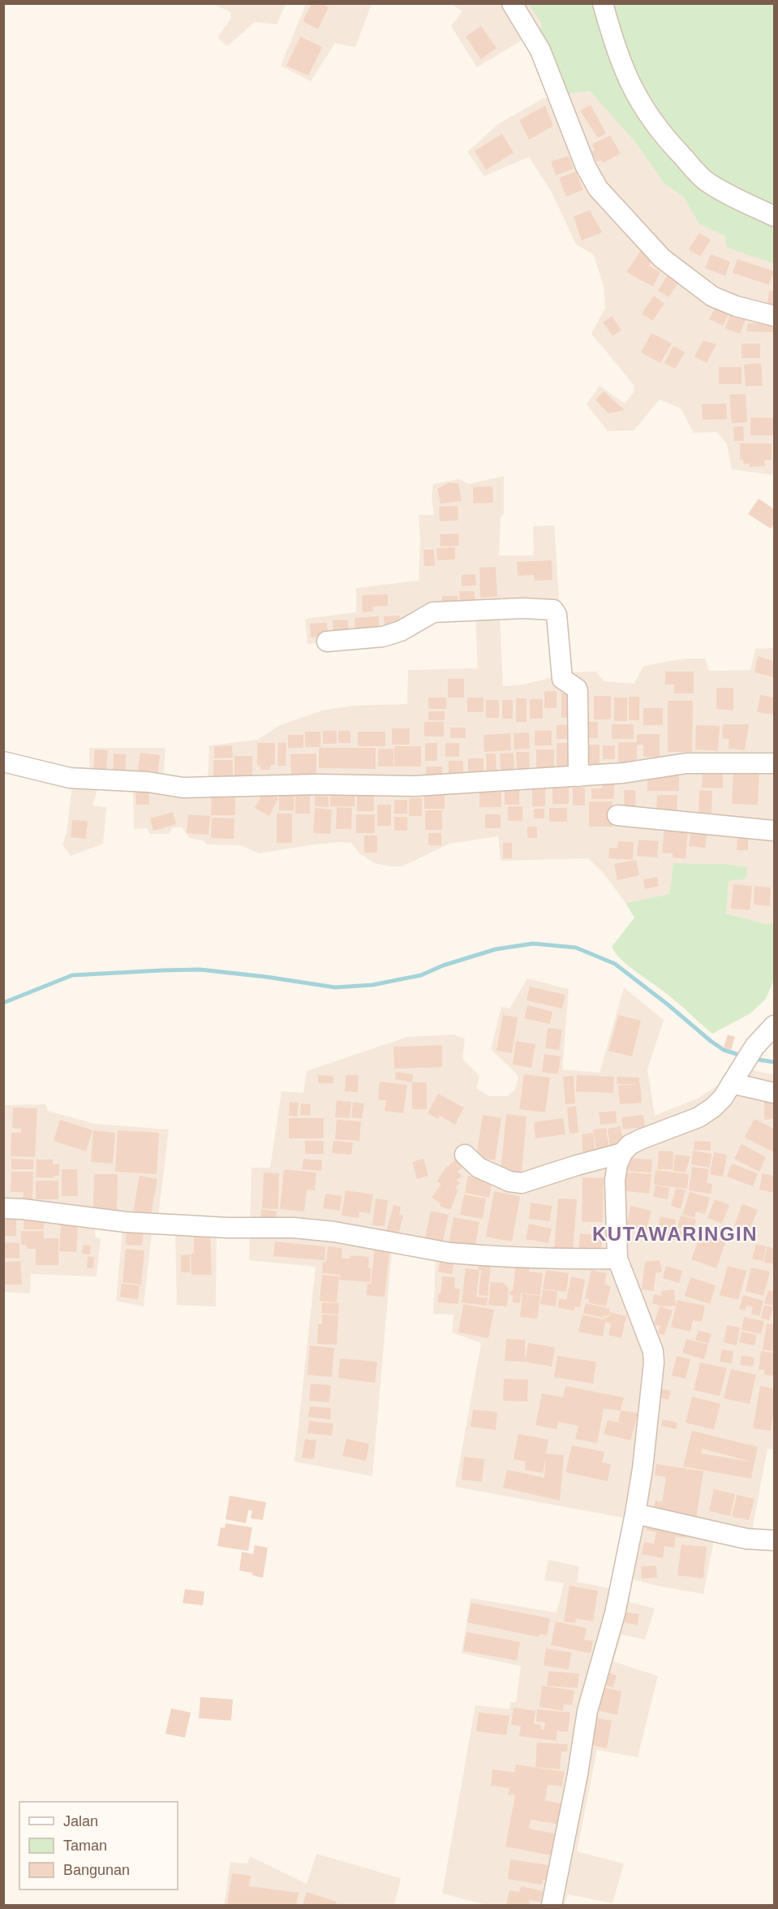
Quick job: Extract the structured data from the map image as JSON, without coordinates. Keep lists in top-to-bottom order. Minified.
{"districts":["KUTAWARINGIN"],"legend":["Jalan","Taman","Bangunan"]}
